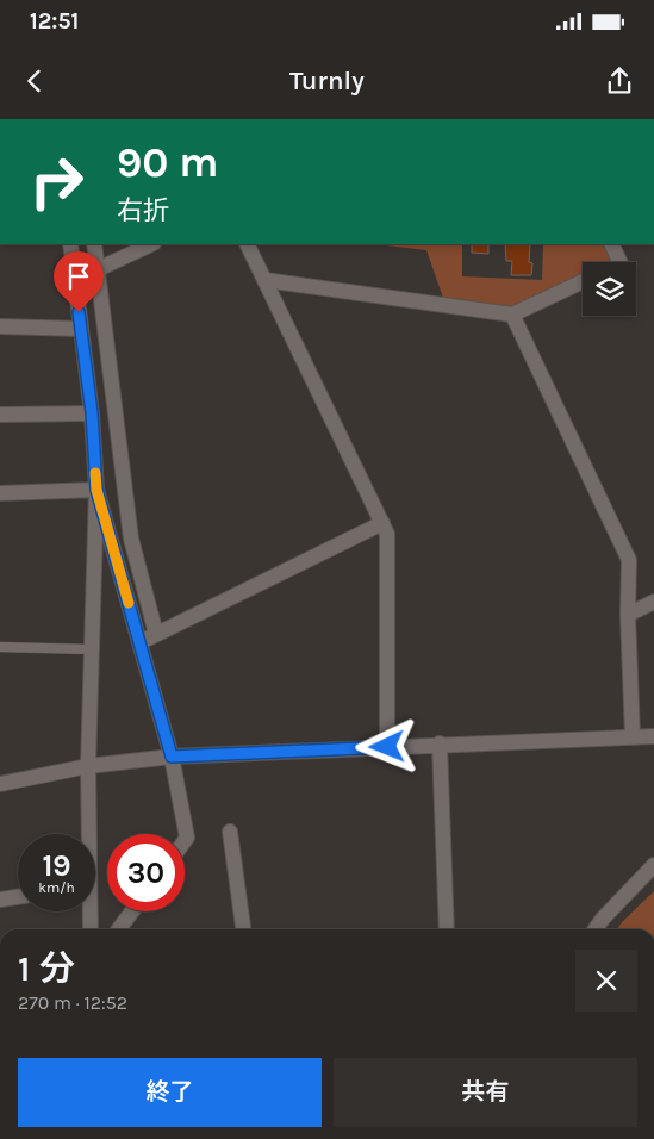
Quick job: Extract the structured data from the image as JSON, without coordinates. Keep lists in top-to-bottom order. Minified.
{"page":{"status":"12:51","header":"Turnly","turn":["90 m","右折"],"speed":"19 km/h","limit":"30","heading":["1 分","270 m · 12:52"],"buttons":["終了","共有"]}}
